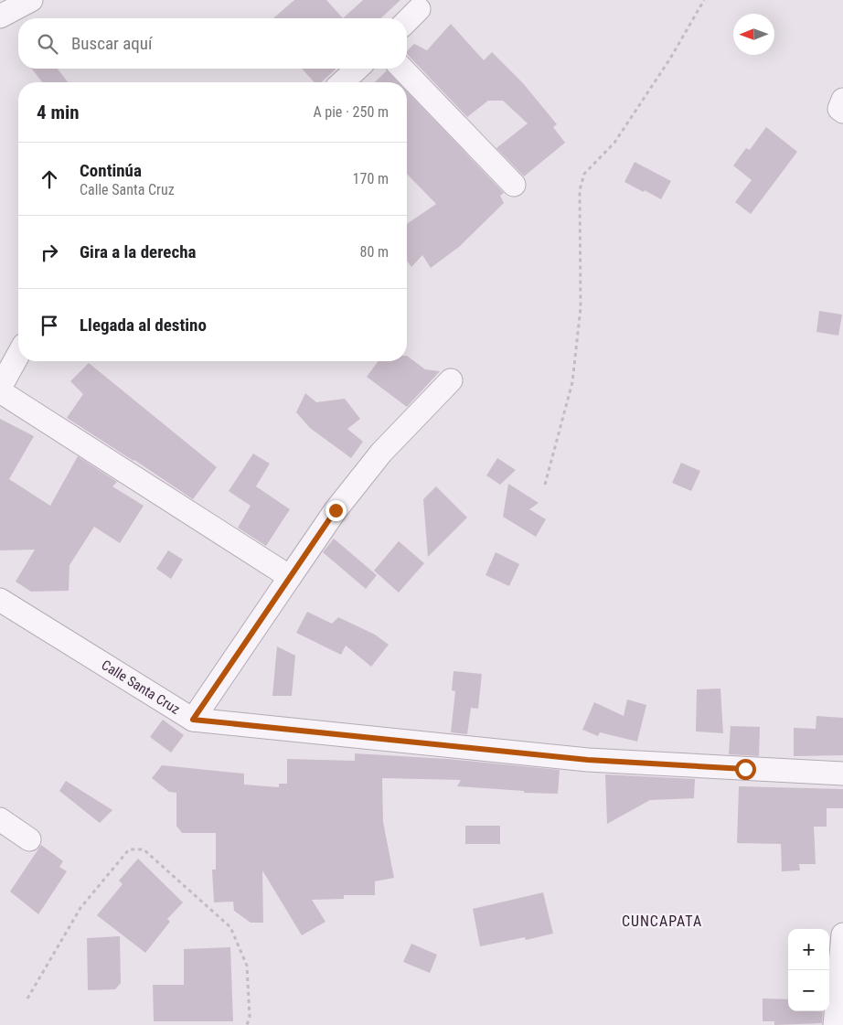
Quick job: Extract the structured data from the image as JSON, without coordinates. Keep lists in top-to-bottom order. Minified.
{"streets":{"street":["Calle Santa Cruz"]},"districts":["CUNCAPATA"],"north":"left","page":{"search":"Buscar aquí","heading":["4 min","A pie · 250 m"],"list":[["Continúa","Calle Santa Cruz","170 m"],["Gira a la derecha","80 m"],"Llegada al destino"],"map_buttons":["+","−"]}}
